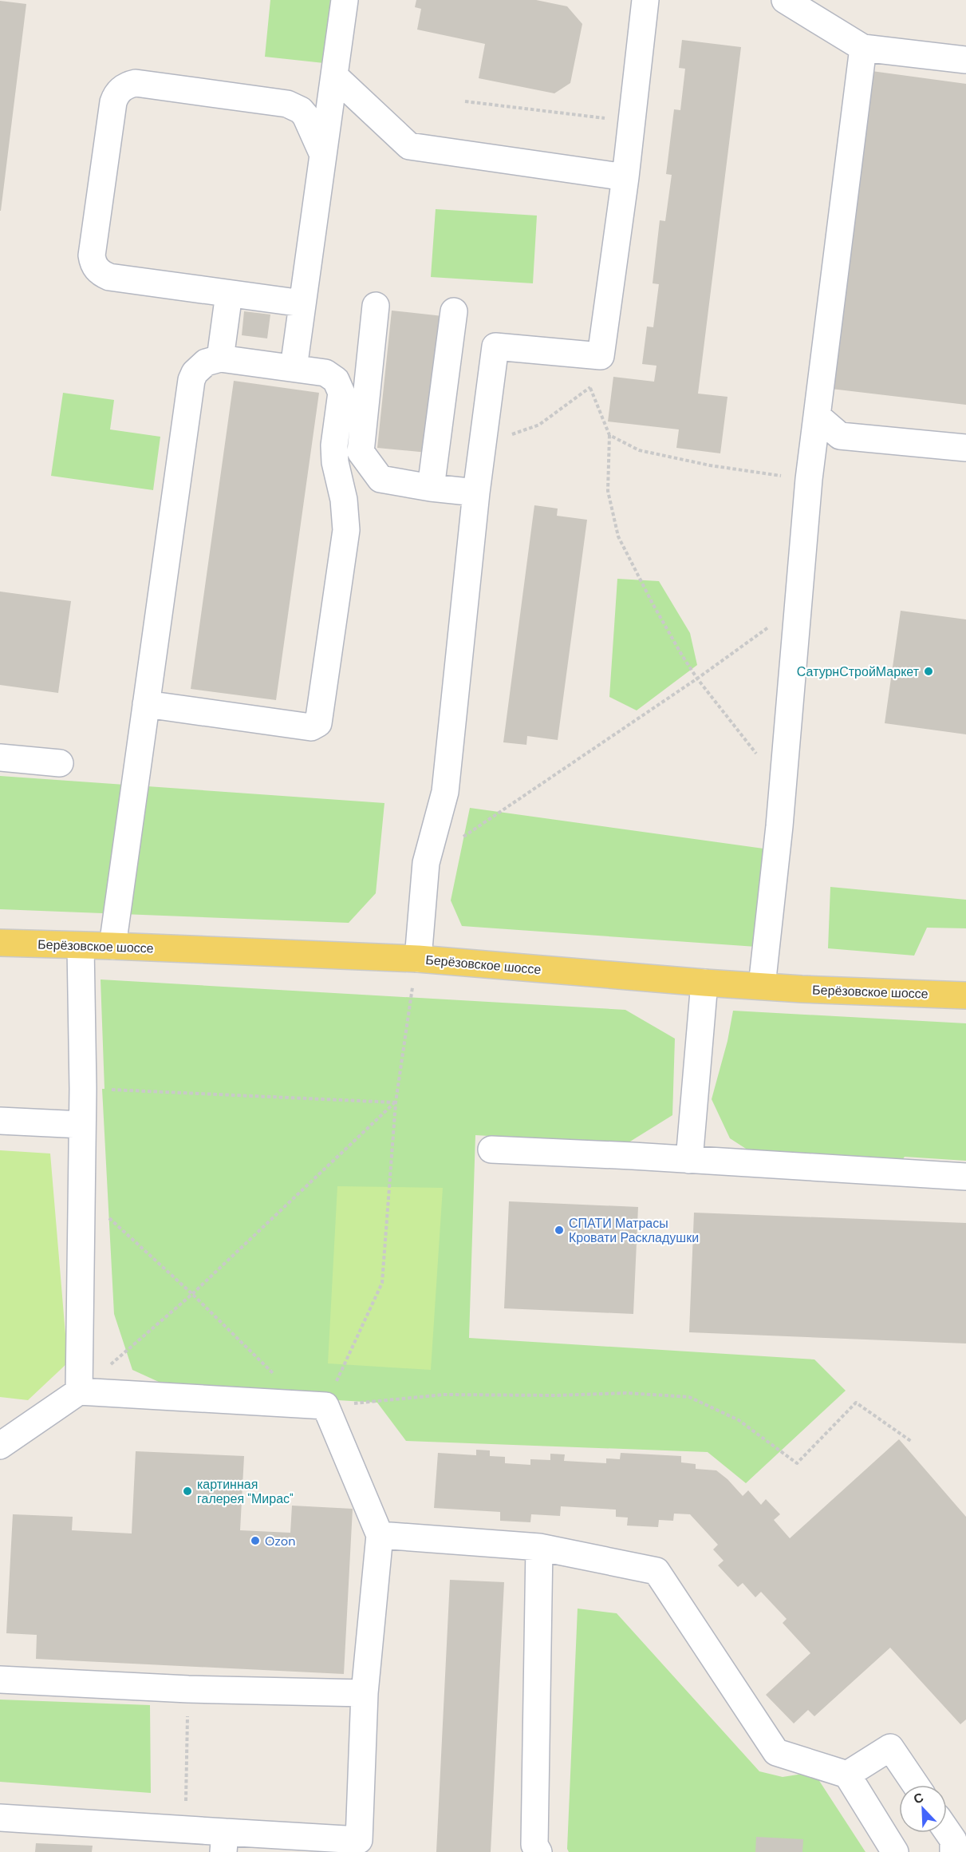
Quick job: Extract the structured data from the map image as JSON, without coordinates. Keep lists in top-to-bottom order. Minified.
{"streets":{"main road":["Берёзовское шоссе"]},"places":["СатурнСтройМаркет","СПАТИ Матрасы Кровати Раскладушки","картинная галерея \"Мирас\"","Ozon"],"north":"top left"}
